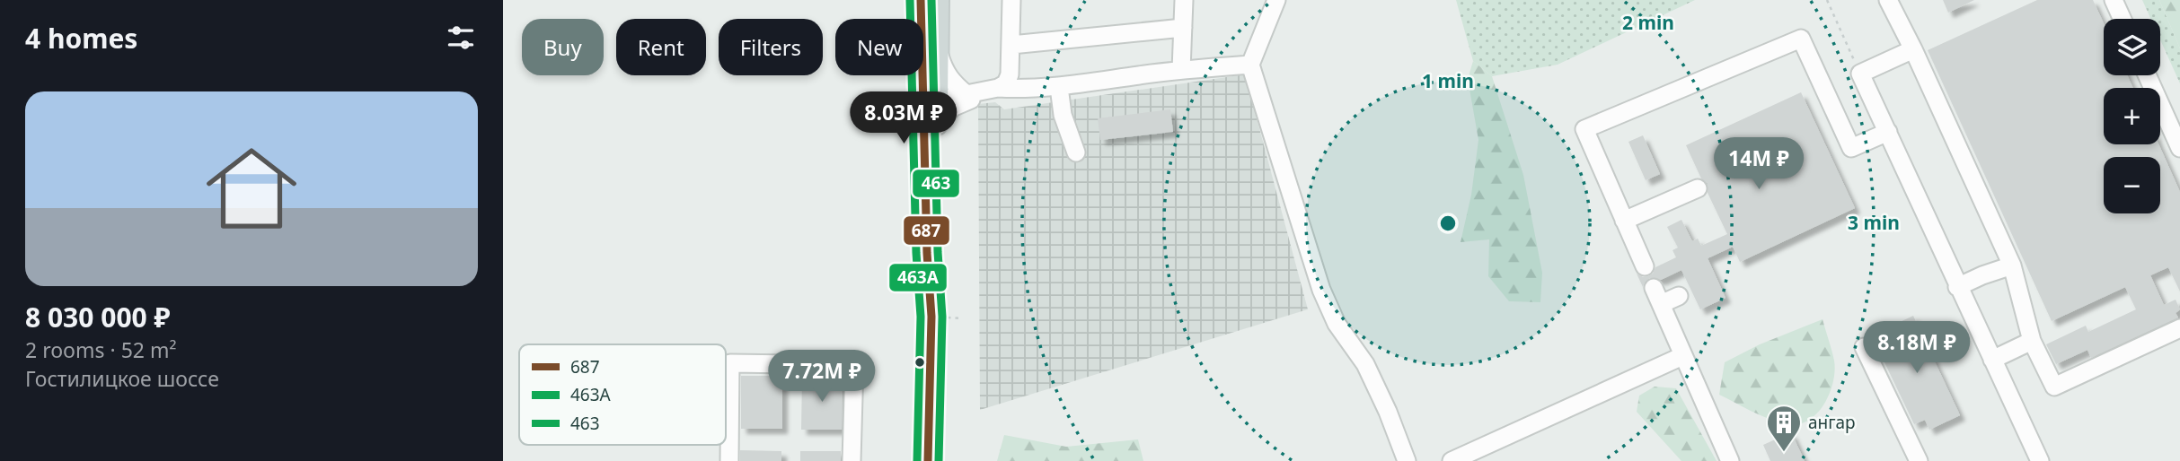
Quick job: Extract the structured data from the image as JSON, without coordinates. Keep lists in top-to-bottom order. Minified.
{"places":{"building":["ангар"]},"lines":["transit line 687","transit line 463А","transit line 463"],"legend":["687","463А","463"],"page":{"heading":"4 homes","map_buttons":["+","−"],"chip":["Buy","Rent","Filters","New"],"list":[{"name":"8 030 000 ₽","note":"2 rooms · 52 m² · Гостилицкое шоссе"}],"price":["8.03M ₽","14M ₽","8.18M ₽","7.72M ₽"]},"rings":["2 min","1 min","3 min"]}
